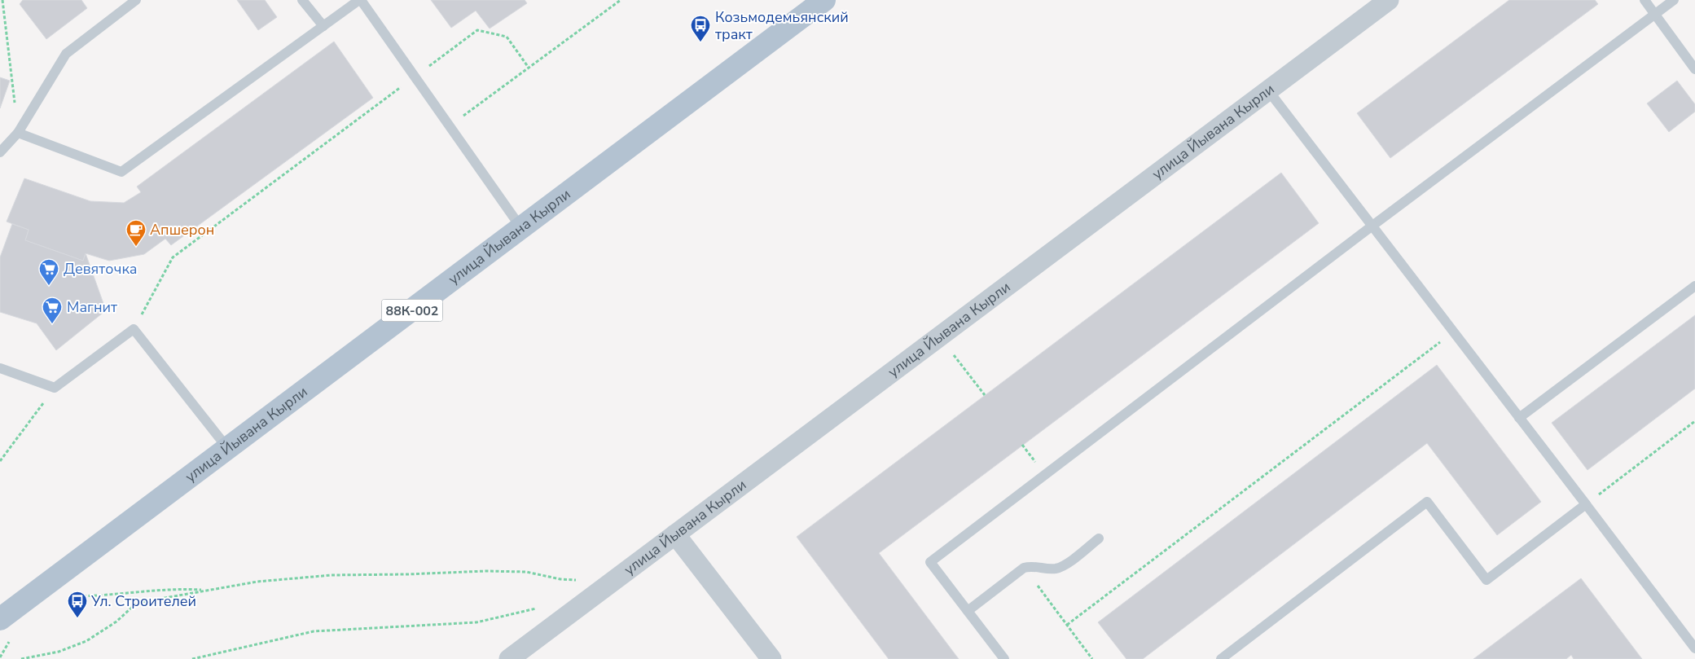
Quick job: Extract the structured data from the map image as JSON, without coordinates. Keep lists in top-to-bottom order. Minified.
{"streets":{"main road":["улица Йывана Кырли","88К-002"]},"places":{"bus stop":["Козьмодемьянский тракт","Ул. Строителей"],"cafe":["Апшерон"],"supermarket":["Девяточка","Магнит"]}}
